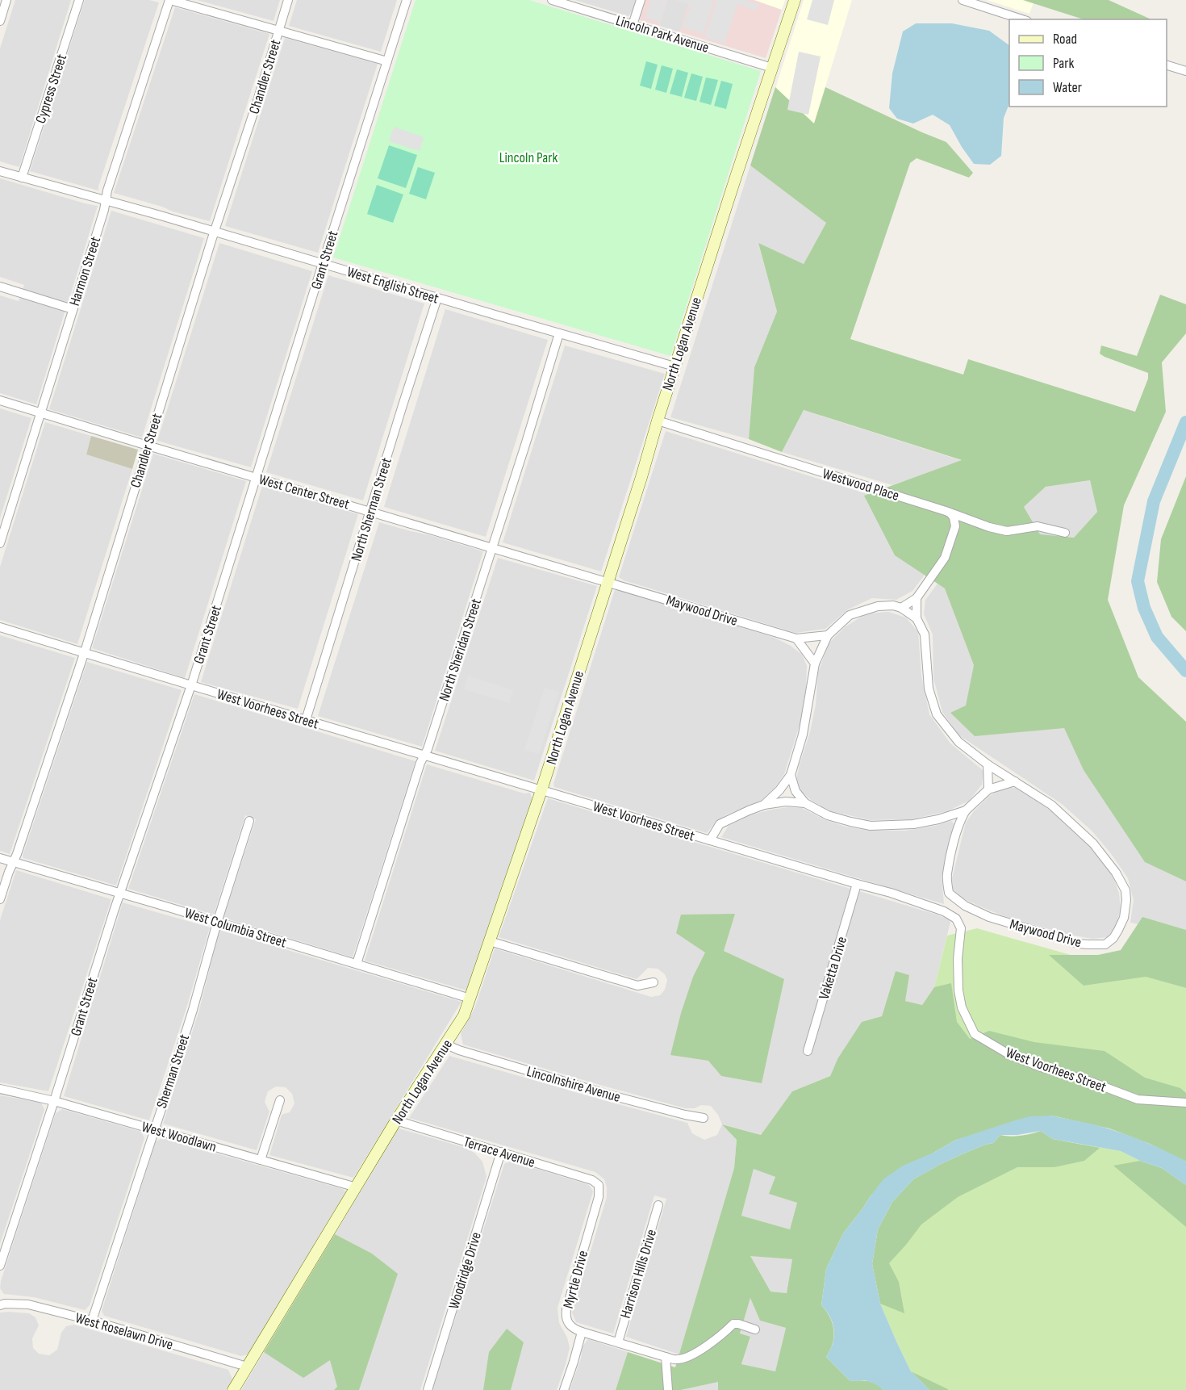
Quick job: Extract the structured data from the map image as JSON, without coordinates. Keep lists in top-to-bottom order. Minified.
{"streets":{"street":["Lincoln Park Avenue","Chandler Street","Cypress Street","Grant Street","Harmon Street","West English Street","North Logan Avenue","Westwood Place","West Center Street","North Sherman Street","Maywood Drive","North Sheridan Street","West Voorhees Street","West Columbia Street","Vaketta Drive","Sherman Street","Lincolnshire Avenue","West Woodlawn","Terrace Avenue","Woodridge Drive","Harrison Hills Drive","Myrtle Drive","West Roselawn Drive"]},"crossings":[["Lincoln Park Avenue","North Logan Avenue"],["Chandler Street","West English Street"],["Chandler Street","West Center Street"],["Chandler Street","West Voorhees Street"],["Chandler Street","West Columbia Street"],["Cypress Street","West English Street"],["Grant Street","West English Street"],["Grant Street","West Center Street"],["Grant Street","West Voorhees Street"],["Grant Street","West Columbia Street"],["Grant Street","West Woodlawn"],["Harmon Street","West English Street"],["Harmon Street","West Center Street"],["West English Street","North Logan Avenue"],["West English Street","North Sherman Street"],["West English Street","North Sheridan Street"],["North Logan Avenue","Westwood Place"],["North Logan Avenue","West Center Street"],["North Logan Avenue","Maywood Drive"],["North Logan Avenue","West Voorhees Street"],["North Logan Avenue","West Columbia Street"],["North Logan Avenue","Lincolnshire Avenue"],["North Logan Avenue","West Woodlawn"],["North Logan Avenue","Terrace Avenue"],["North Logan Avenue","West Roselawn Drive"],["West Center Street","North Sherman Street"],["West Center Street","Maywood Drive"],["West Center Street","North Sheridan Street"],["North Sherman Street","West Voorhees Street"],["Maywood Drive","West Voorhees Street"],["North Sheridan Street","West Voorhees Street"],["North Sheridan Street","West Columbia Street"],["West Voorhees Street","Vaketta Drive"],["West Columbia Street","Sherman Street"],["Sherman Street","West Woodlawn"],["Sherman Street","West Roselawn Drive"],["Terrace Avenue","Woodridge Drive"],["Terrace Avenue","Myrtle Drive"]],"parks":["Lincoln Park"],"legend":["Road","Park","Water"]}
